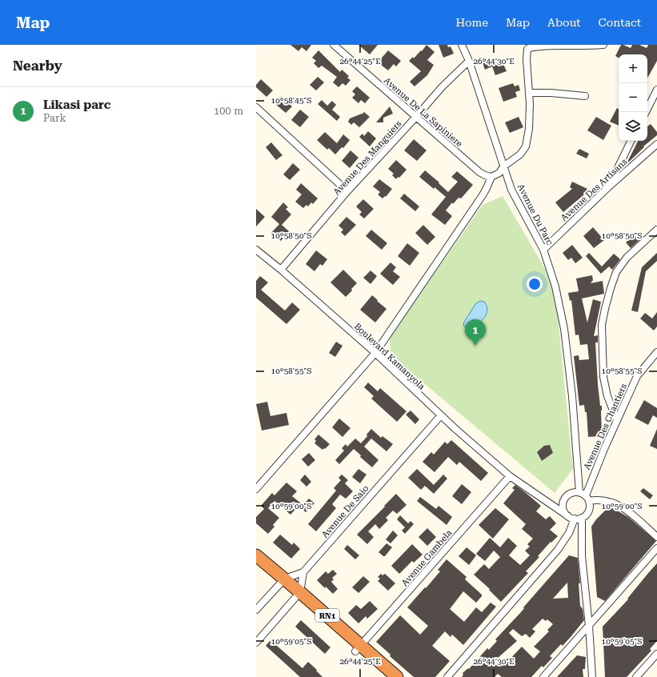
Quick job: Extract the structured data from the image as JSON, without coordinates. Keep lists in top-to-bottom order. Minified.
{"streets":{"highway":["RN1"],"street":["Avenue De La Sapiniere","Avenue Des Manguiers","Avenue Des Artisans","Avenue Du Parc","Boulevard Kamanyola","Avenue Des Chantiers","Avenue De Saio","Avenue Gambela"]},"crossings":[["Avenue De La Sapiniere","Avenue Des Manguiers"],["Avenue Des Manguiers","Avenue Du Parc"],["Avenue Des Manguiers","Boulevard Kamanyola"],["Avenue Des Artisans","Avenue Du Parc"],["Avenue Du Parc","Boulevard Kamanyola"],["Avenue Du Parc","Avenue Des Chantiers"],["Boulevard Kamanyola","Avenue Des Chantiers"],["Boulevard Kamanyola","Avenue De Saio"],["Boulevard Kamanyola","Avenue Gambela"],["Avenue Gambela","RN1"]],"page":{"header":"Map","nav":["Home","Map","About","Contact"],"heading":"Nearby","map_buttons":["+","−"],"list":[{"mark":"1","name":"Likasi parc","note":"Park","value":"100 m"}],"pins":"1"},"coordinates":["26°44'25\"E","26°44'30\"E","10°58'45\"S","10°58'50\"S","10°58'55\"S","10°59'00\"S","10°59'05\"S"]}
